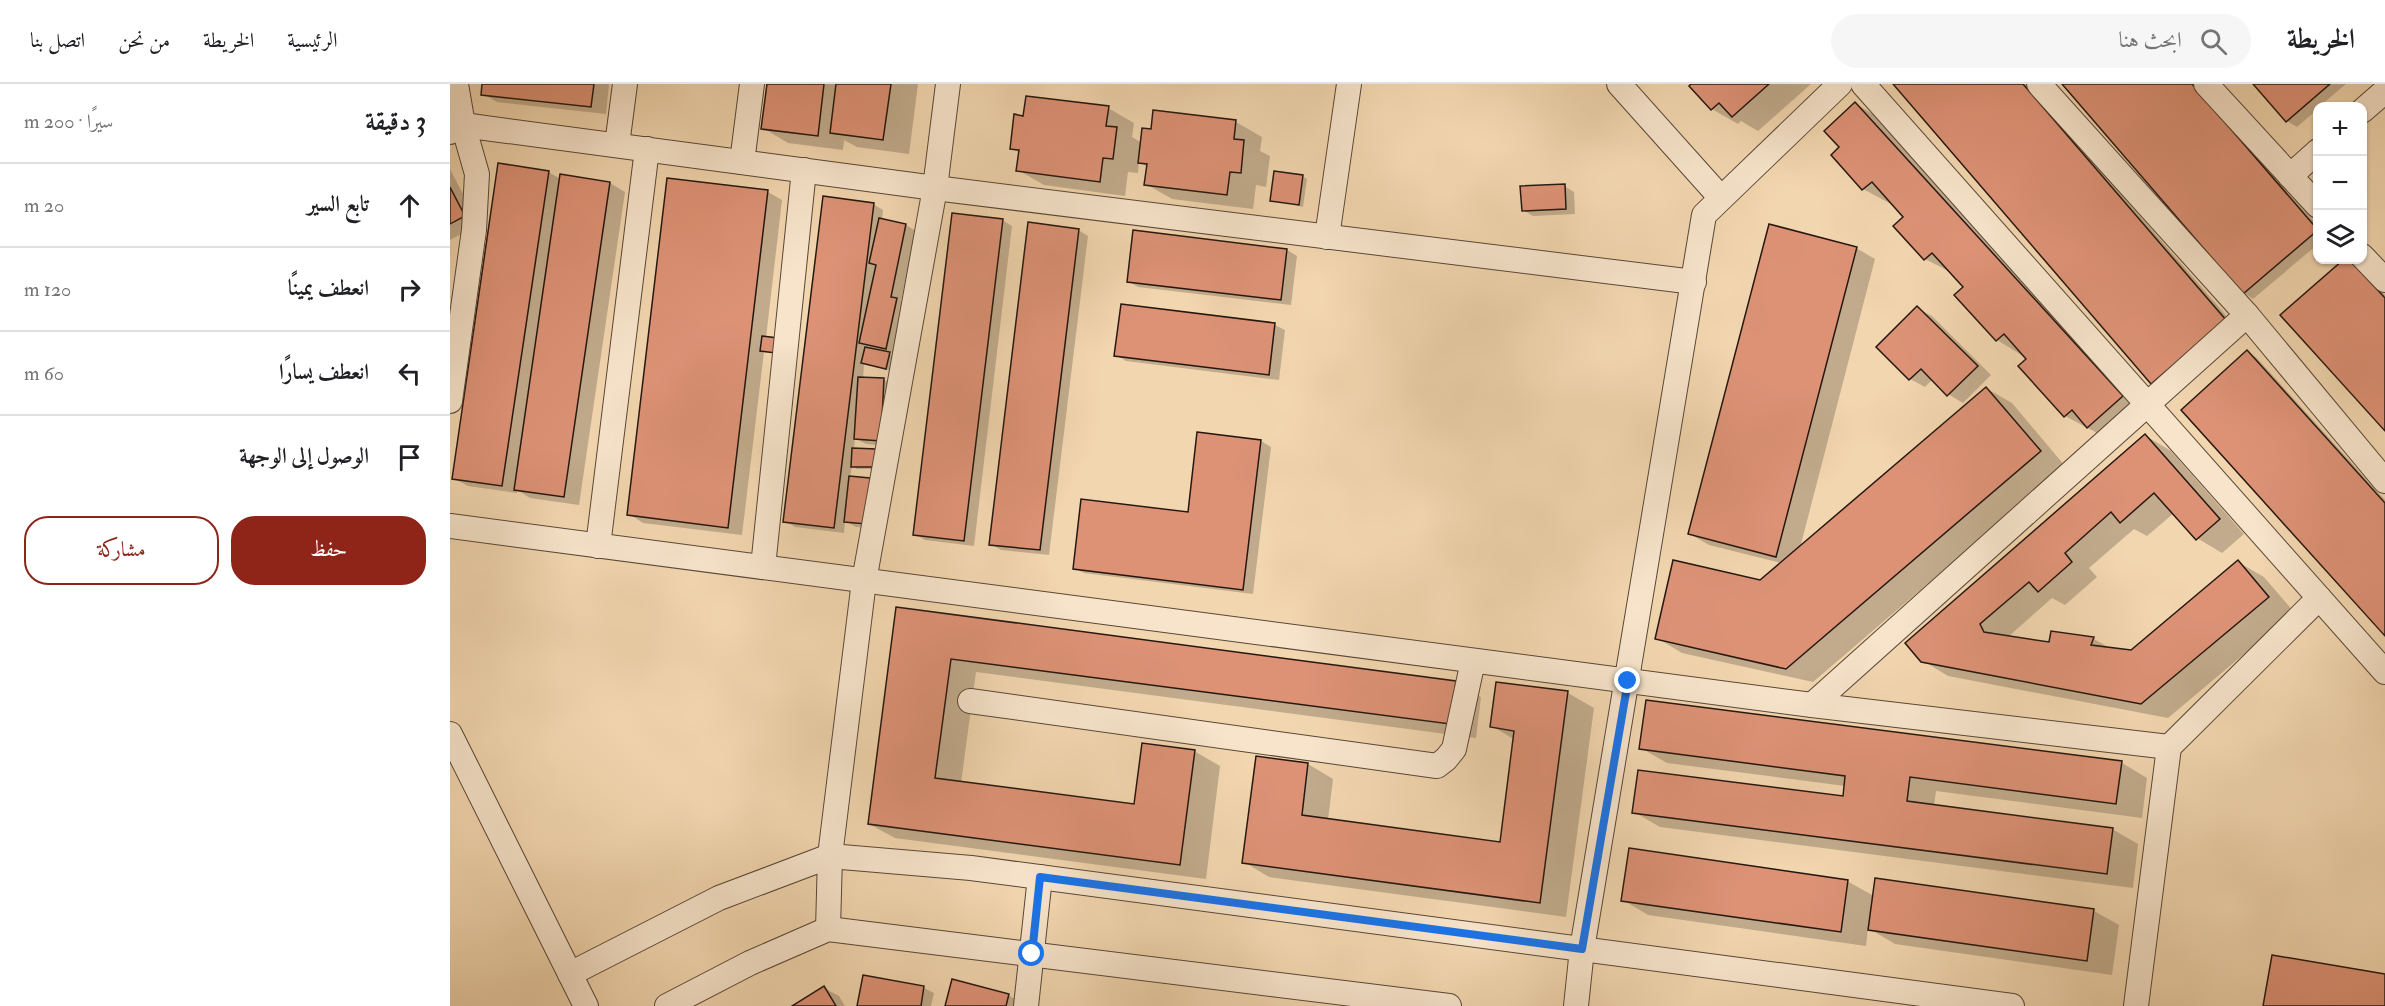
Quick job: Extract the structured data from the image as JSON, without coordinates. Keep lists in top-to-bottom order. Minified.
{"page":{"header":"الخريطة","search":"ابحث هنا","nav":["الرئيسية","الخريطة","من نحن","اتصل بنا"],"heading":["3 دقيقة","سيرًا · 200 m"],"map_buttons":["+","−"],"list":[["تابع السير","20 m"],["انعطف يمينًا","120 m"],["انعطف يسارًا","60 m"],"الوصول إلى الوجهة"],"buttons":["حفظ","مشاركة"]}}
